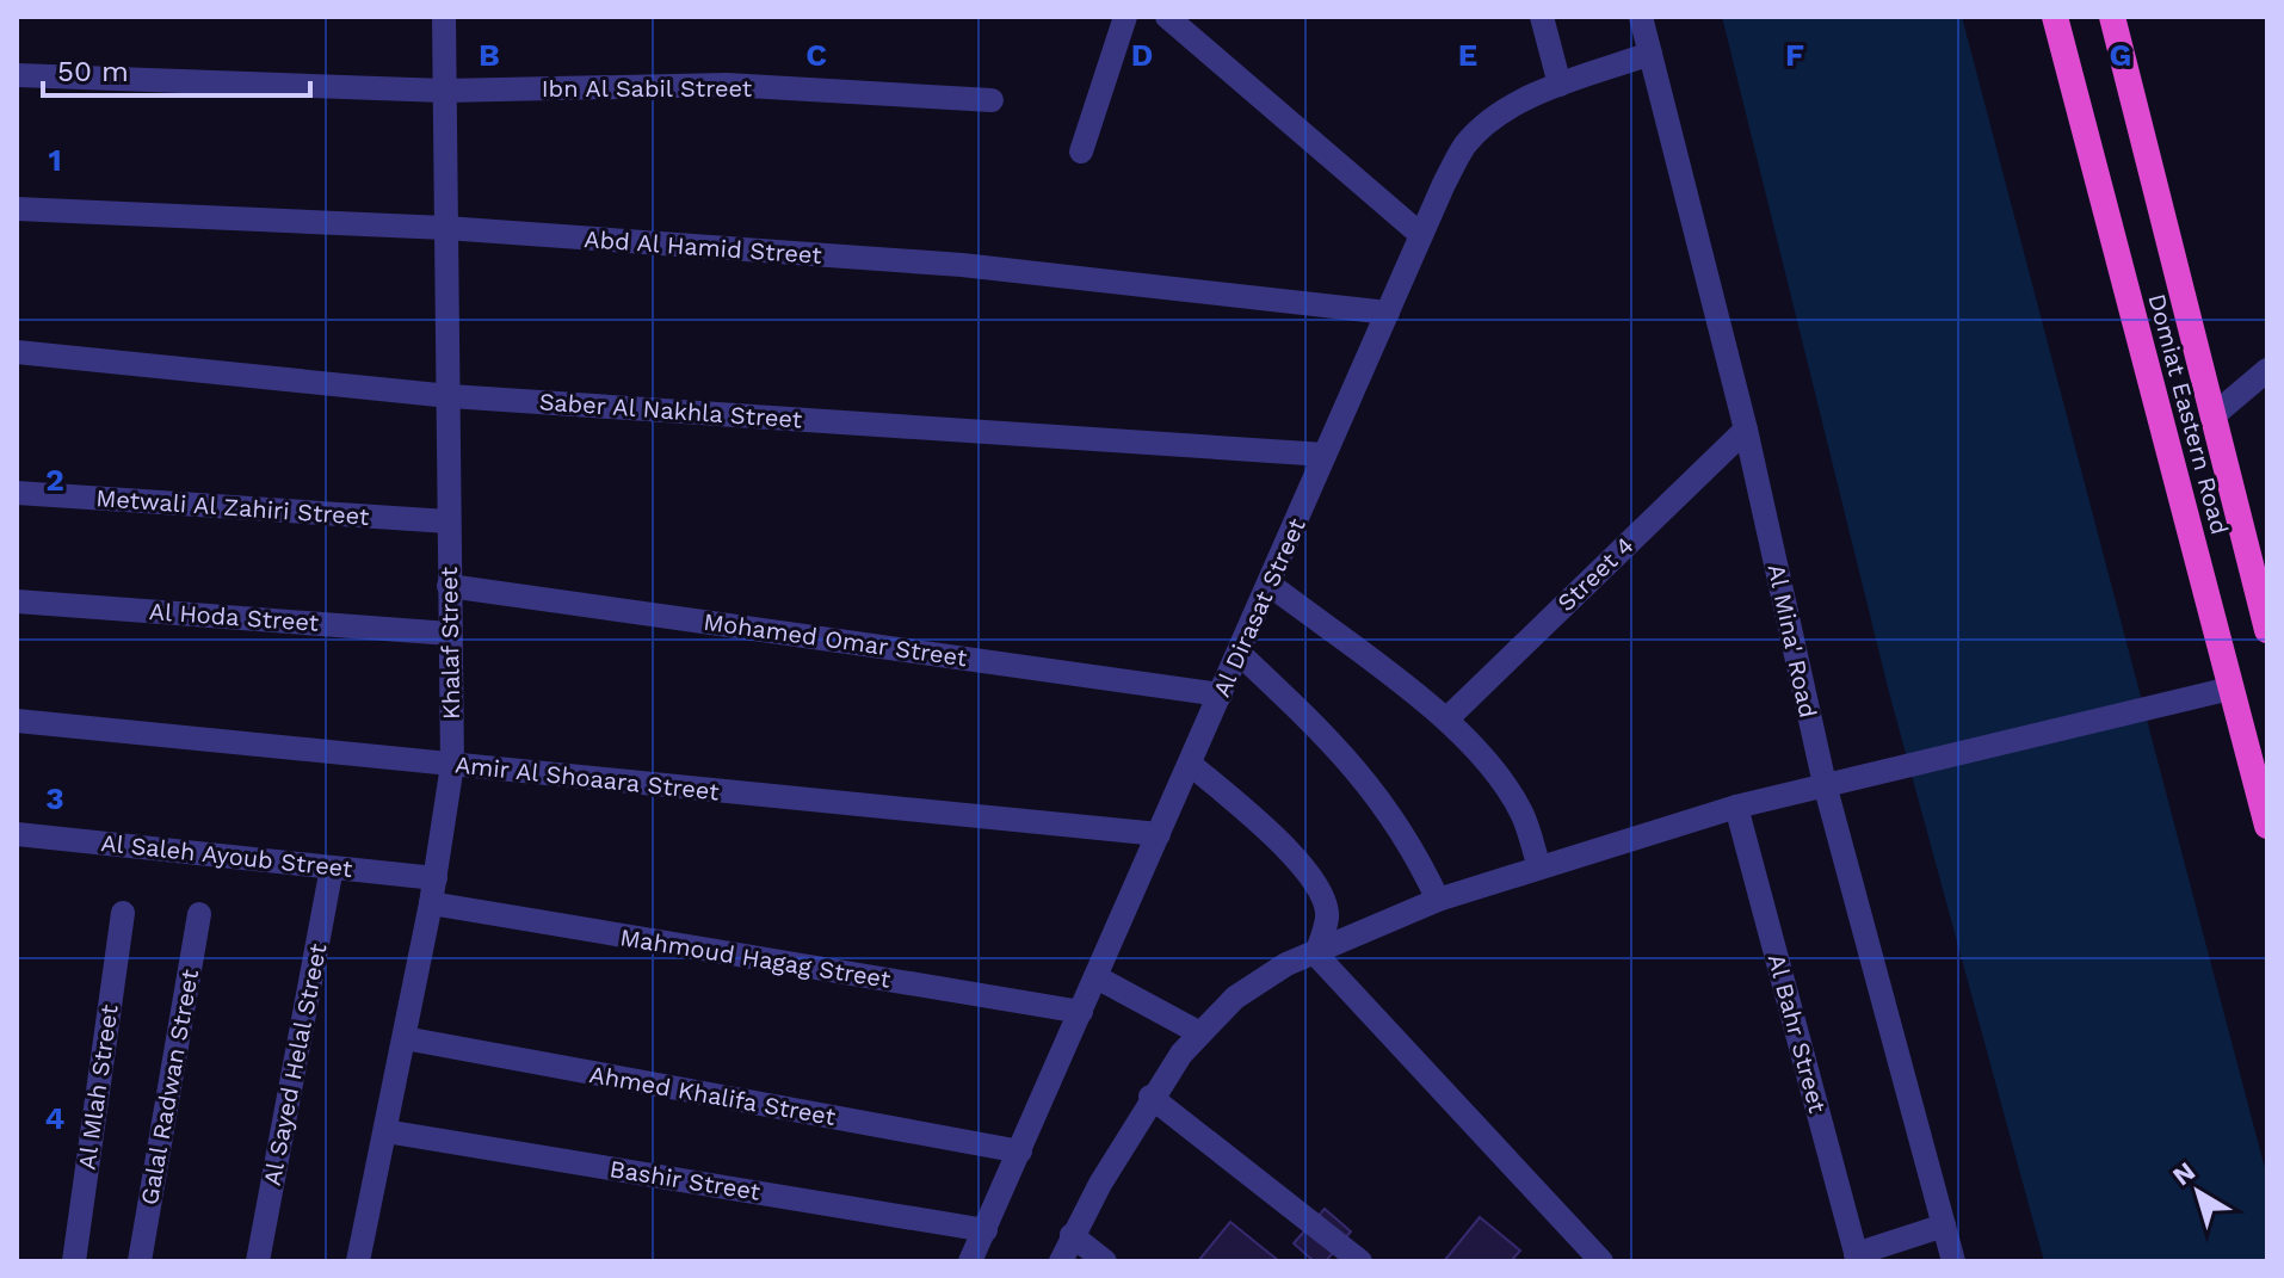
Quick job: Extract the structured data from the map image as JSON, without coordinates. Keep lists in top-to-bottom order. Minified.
{"streets":{"highway":["Domiat Eastern Road"],"street":["Ibn Al Sabil Street","Abd Al Hamid Street","Saber Al Nakhla Street","Metwali Al Zahiri Street","Street 4","Al Dirasat Street","Al Hoda Street","Mohamed Omar Street","Al Mina' Road","Khalaf Street","Amir Al Shoaara Street","Al Saleh Ayoub Street","Mahmoud Hagag Street","Al Bahr Street","Al Sayed Helal Street","Al Mlah Street","Galal Radwan Street","Ahmed Khalifa Street","Bashir Street"]},"crossings":[["Ibn Al Sabil Street","Khalaf Street"],["Abd Al Hamid Street","Al Dirasat Street"],["Abd Al Hamid Street","Khalaf Street"],["Saber Al Nakhla Street","Al Dirasat Street"],["Saber Al Nakhla Street","Khalaf Street"],["Metwali Al Zahiri Street","Khalaf Street"],["Street 4","Al Mina' Road"],["Al Dirasat Street","Mohamed Omar Street"],["Al Dirasat Street","Al Mina' Road"],["Al Dirasat Street","Amir Al Shoaara Street"],["Al Dirasat Street","Mahmoud Hagag Street"],["Al Dirasat Street","Ahmed Khalifa Street"],["Al Dirasat Street","Bashir Street"],["Al Hoda Street","Khalaf Street"],["Mohamed Omar Street","Khalaf Street"],["Khalaf Street","Amir Al Shoaara Street"],["Khalaf Street","Al Saleh Ayoub Street"],["Khalaf Street","Mahmoud Hagag Street"],["Khalaf Street","Ahmed Khalifa Street"],["Khalaf Street","Bashir Street"],["Al Saleh Ayoub Street","Al Sayed Helal Street"]],"scale_bar":"50 m","north":"top left","grid":{"columns":["B","C","D","E","F","G"],"rows":["1","2","3","4"]}}
